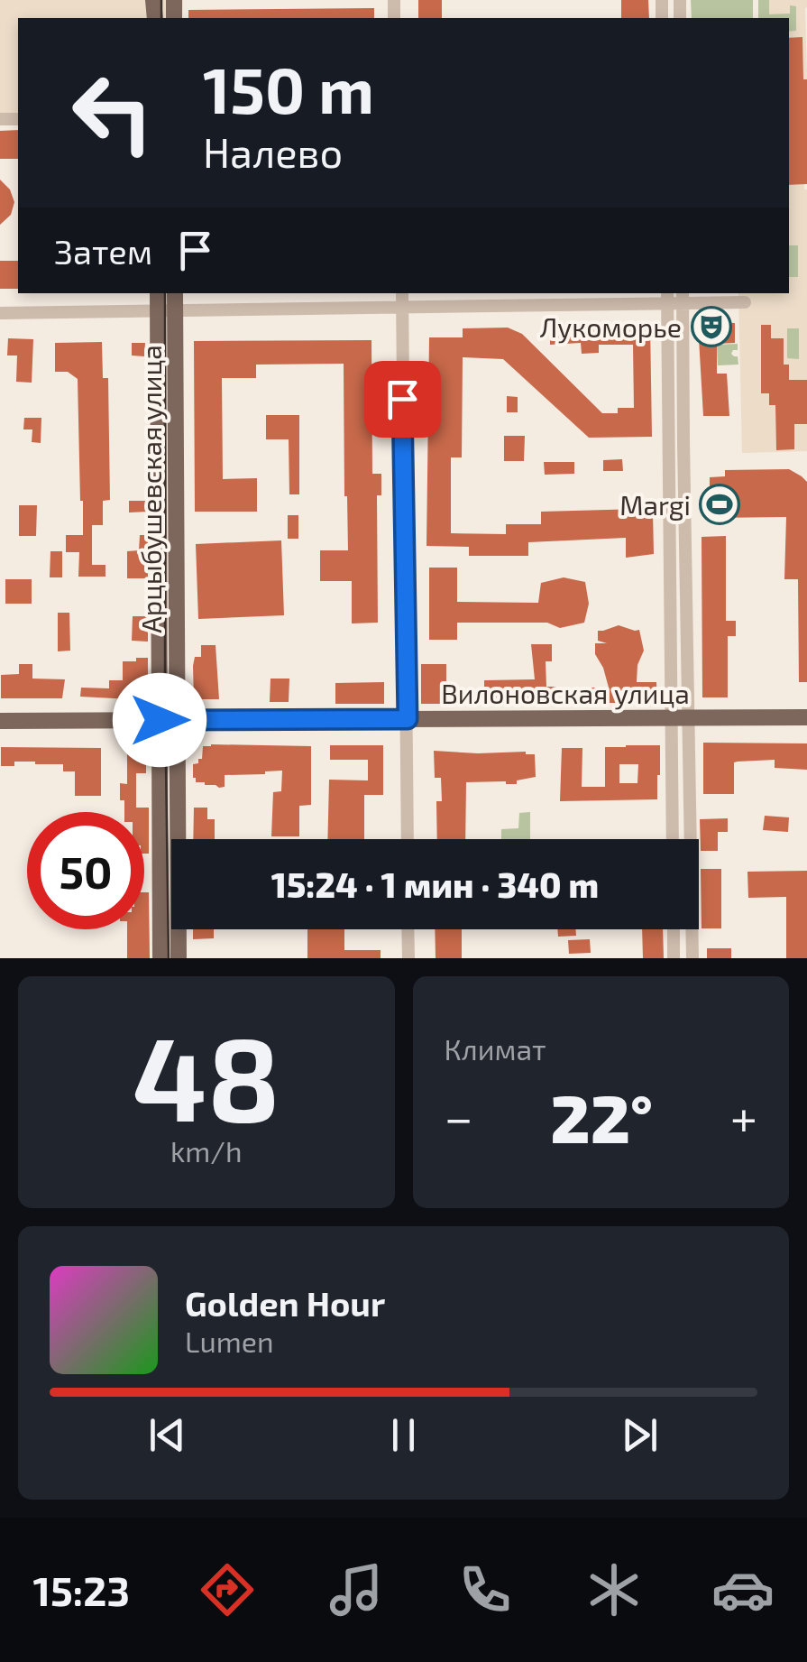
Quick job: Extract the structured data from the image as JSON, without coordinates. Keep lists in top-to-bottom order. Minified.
{"streets":{"main road":["Арцыбушевская улица","Вилоновская улица"]},"crossings":[["Арцыбушевская улица","Вилоновская улица"]],"places":{"theatre":["Лукоморье"],"sports":["Margi"]},"page":{"turn":["150 m","Налево"],"then":"Затем","limit":"50","trip":"15:24 · 1 мин · 340 m","tile":[["48","km/h"],"Климат"],"heat":["−","22°","+"],"song":["Golden Hour","Lumen"],"tabs":"15:23"}}
